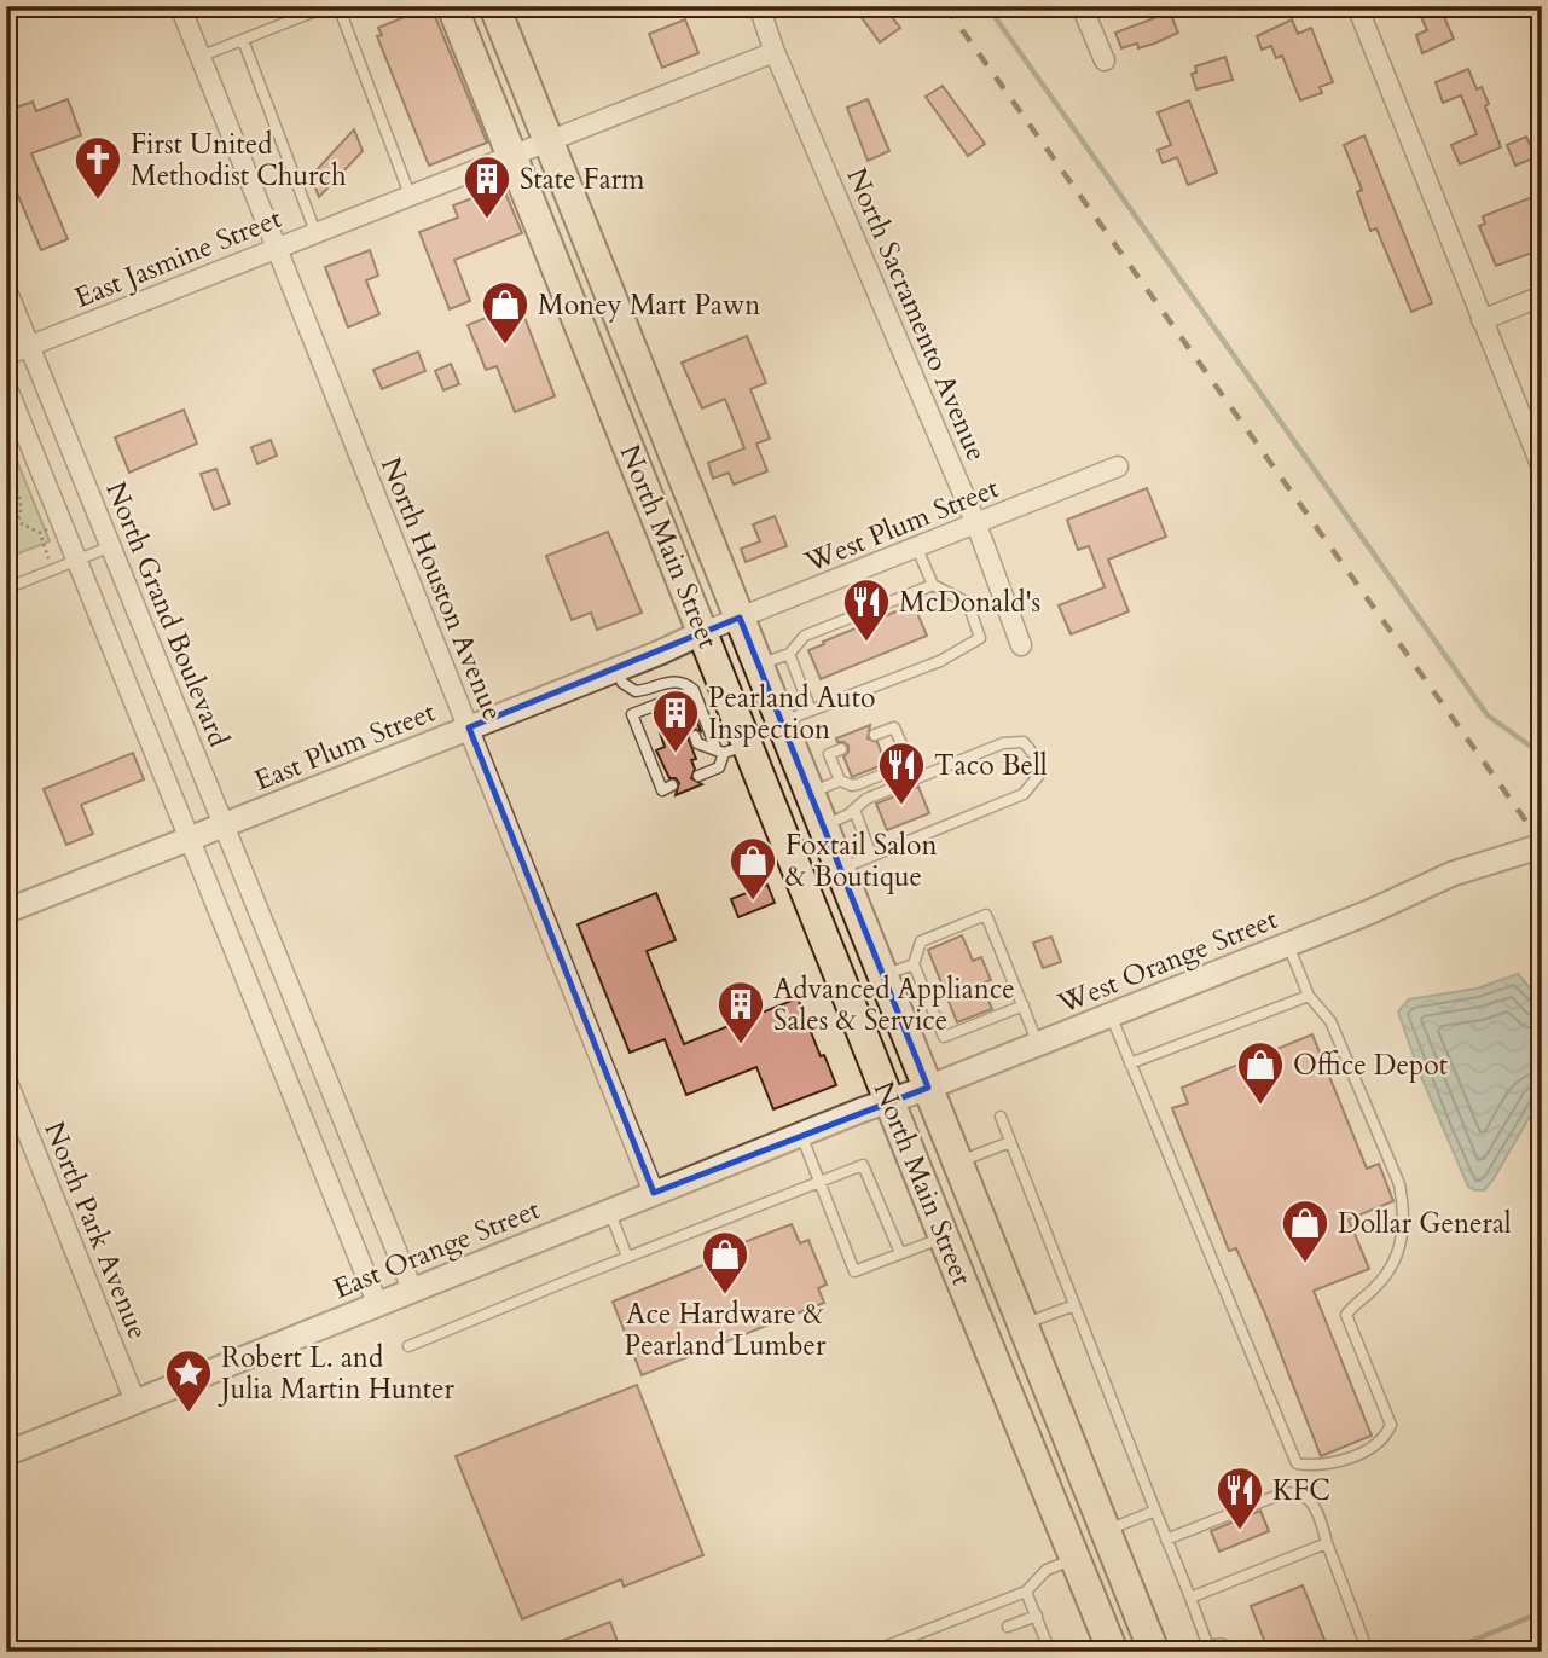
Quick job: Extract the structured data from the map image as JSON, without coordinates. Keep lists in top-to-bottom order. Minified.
{"streets":{"main road":["North Main Street"],"street":["East Jasmine Street","North Sacramento Avenue","West Plum Street","North Houston Avenue","North Grand Boulevard","East Plum Street","West Orange Street","North Park Avenue","East Orange Street"]},"crossings":[["East Jasmine Street","North Sacramento Avenue"],["East Jasmine Street","North Main Street"],["East Jasmine Street","North Houston Avenue"],["East Jasmine Street","North Grand Boulevard"],["North Sacramento Avenue","West Plum Street"],["West Plum Street","North Main Street"],["West Plum Street","East Plum Street"],["North Main Street","East Plum Street"],["North Main Street","West Orange Street"],["North Main Street","East Orange Street"],["North Houston Avenue","East Plum Street"],["North Houston Avenue","East Orange Street"],["North Grand Boulevard","East Plum Street"],["North Grand Boulevard","East Orange Street"],["West Orange Street","East Orange Street"],["North Park Avenue","East Orange Street"]],"places":{"church":["First United Methodist Church"],"building":["State Farm","Pearland Auto Inspection","Advanced Appliance Sales & Service"],"shop":["Money Mart Pawn","Foxtail Salon & Boutique","Office Depot","Dollar General","Ace Hardware & Pearland Lumber"],"restaurant":["McDonald's","Taco Bell","KFC"],"place":["Robert L. and Julia Martin Hunter"]}}
